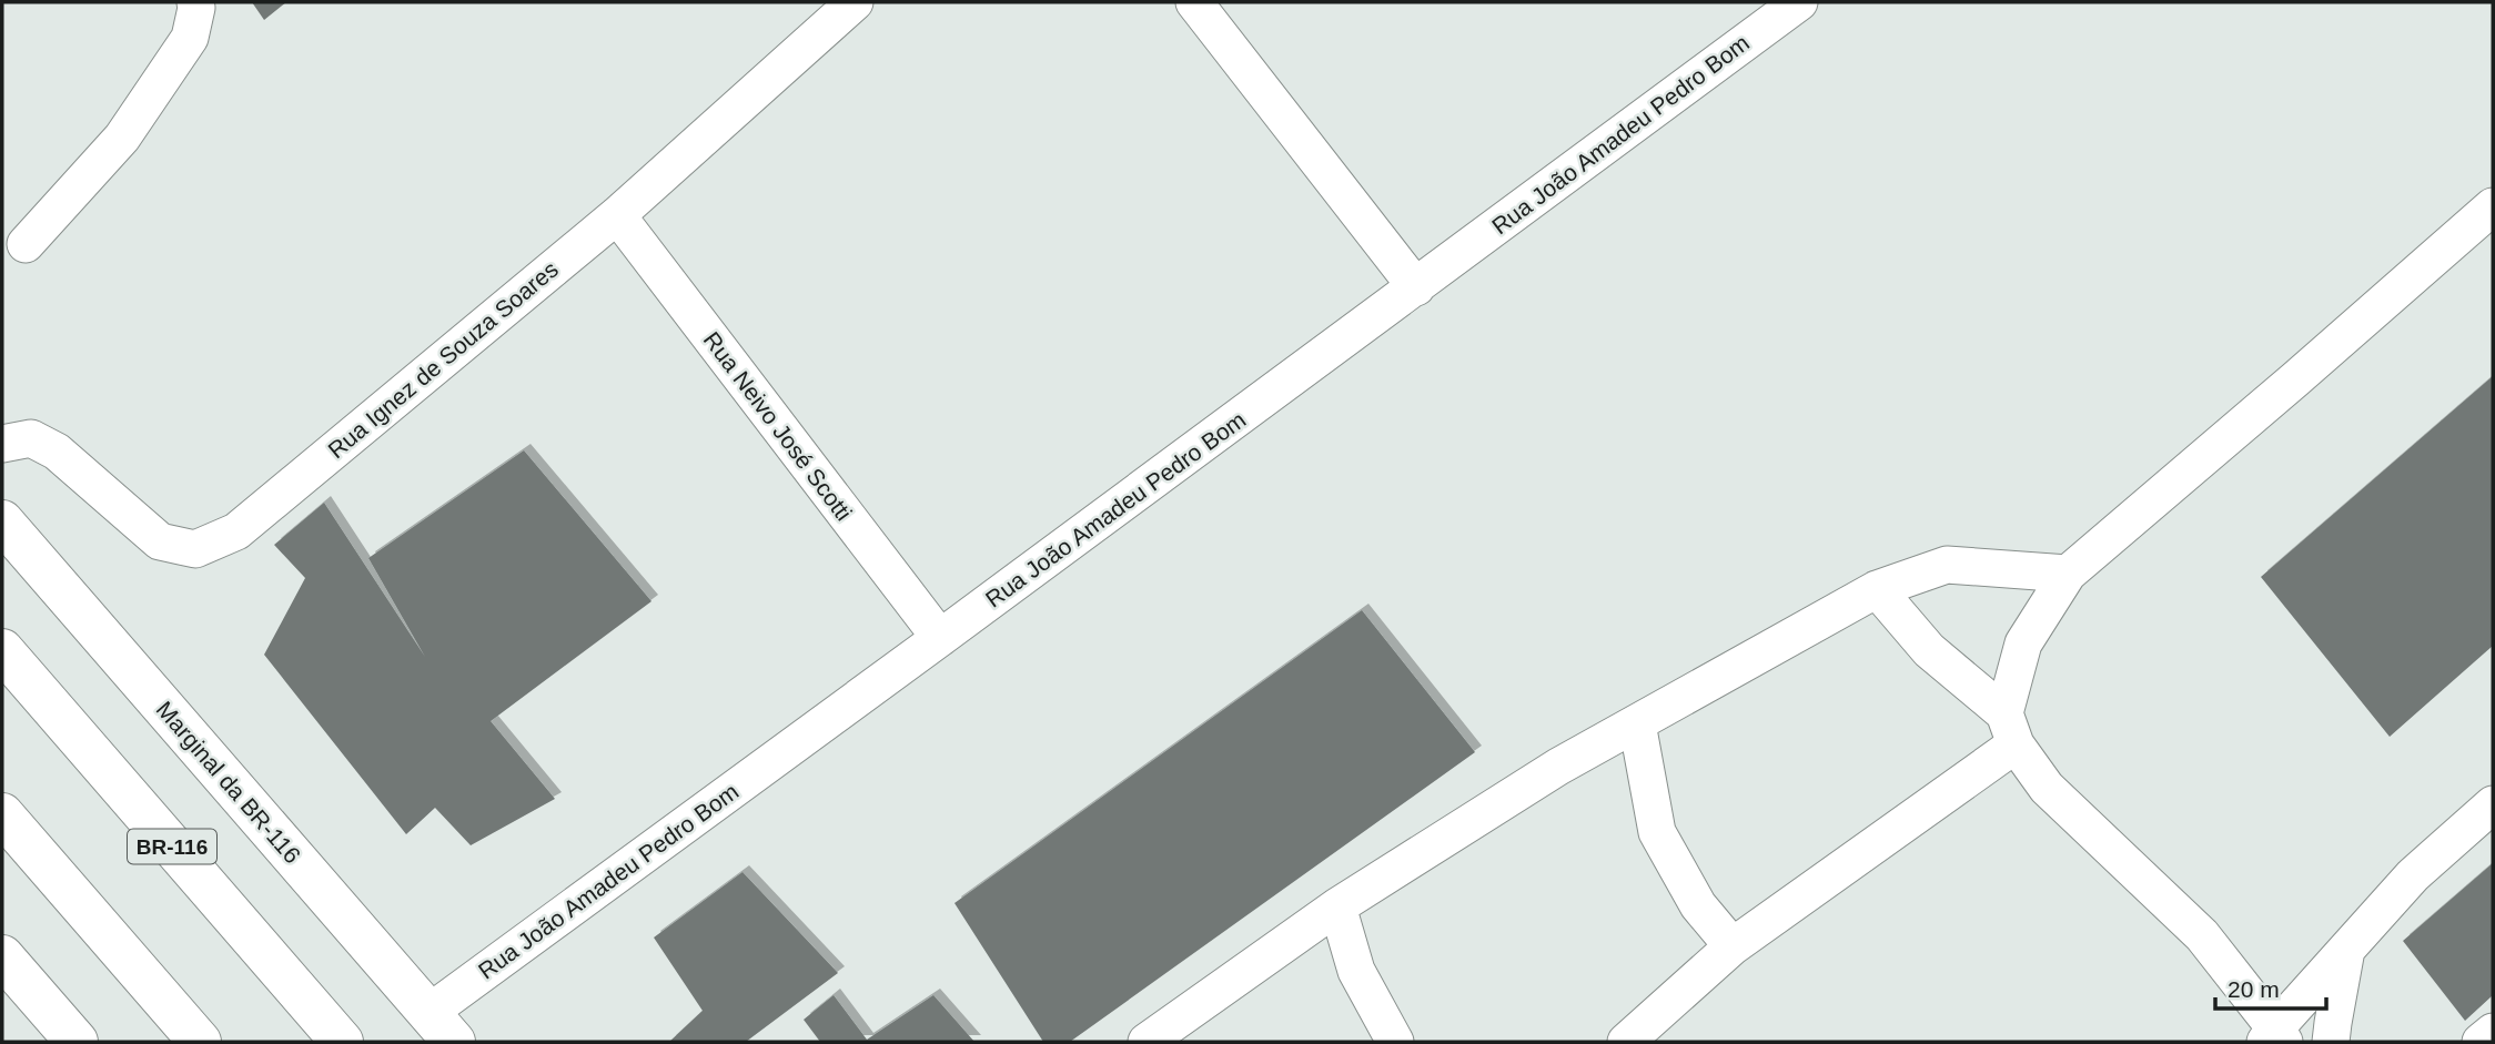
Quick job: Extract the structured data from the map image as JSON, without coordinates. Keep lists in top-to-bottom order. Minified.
{"streets":{"main road":["Marginal da BR-116","BR-116"],"street":["Rua João Amadeu Pedro Bom","Rua Ignez de Souza Soares","Rua Neivo José Scotti"]},"crossings":[["Rua João Amadeu Pedro Bom","Rua Neivo José Scotti"],["Rua João Amadeu Pedro Bom","Marginal da BR-116"],["Rua Ignez de Souza Soares","Rua Neivo José Scotti"]],"scale_bar":"20 m"}
